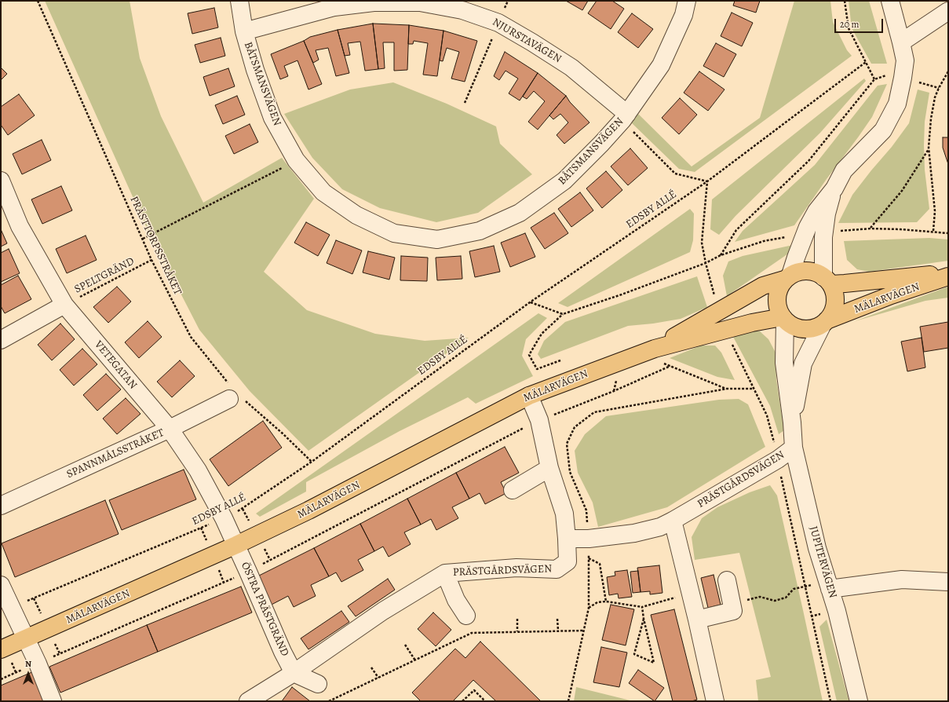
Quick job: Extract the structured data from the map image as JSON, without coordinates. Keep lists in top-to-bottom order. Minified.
{"streets":{"main road":["MÄLARVÄGEN"],"street":["NJURSTAVÄGEN","BÅTSMANSVÄGEN","VETEGATAN","SPANNMÅLSSTRÅKET","PRÄSTGÅRDSVÄGEN","JUPITERVÄGEN","ÖSTRA PRÄSTGRÄND"],"path":["EDSBY ALLÉ","PRÄSTTORPSSTRÅKET","SPELTGRÄND"]},"crossings":[["NJURSTAVÄGEN","BÅTSMANSVÄGEN"],["EDSBY ALLÉ","PRÄSTTORPSSTRÅKET"],["EDSBY ALLÉ","VETEGATAN"],["PRÄSTTORPSSTRÅKET","SPELTGRÄND"],["PRÄSTTORPSSTRÅKET","SPANNMÅLSSTRÅKET"],["SPELTGRÄND","VETEGATAN"],["MÄLARVÄGEN","VETEGATAN"],["MÄLARVÄGEN","JUPITERVÄGEN"],["MÄLARVÄGEN","ÖSTRA PRÄSTGRÄND"],["VETEGATAN","SPANNMÅLSSTRÅKET"],["VETEGATAN","ÖSTRA PRÄSTGRÄND"],["PRÄSTGÅRDSVÄGEN","JUPITERVÄGEN"],["PRÄSTGÅRDSVÄGEN","ÖSTRA PRÄSTGRÄND"]],"scale_bar":"20 m","north":"top"}
